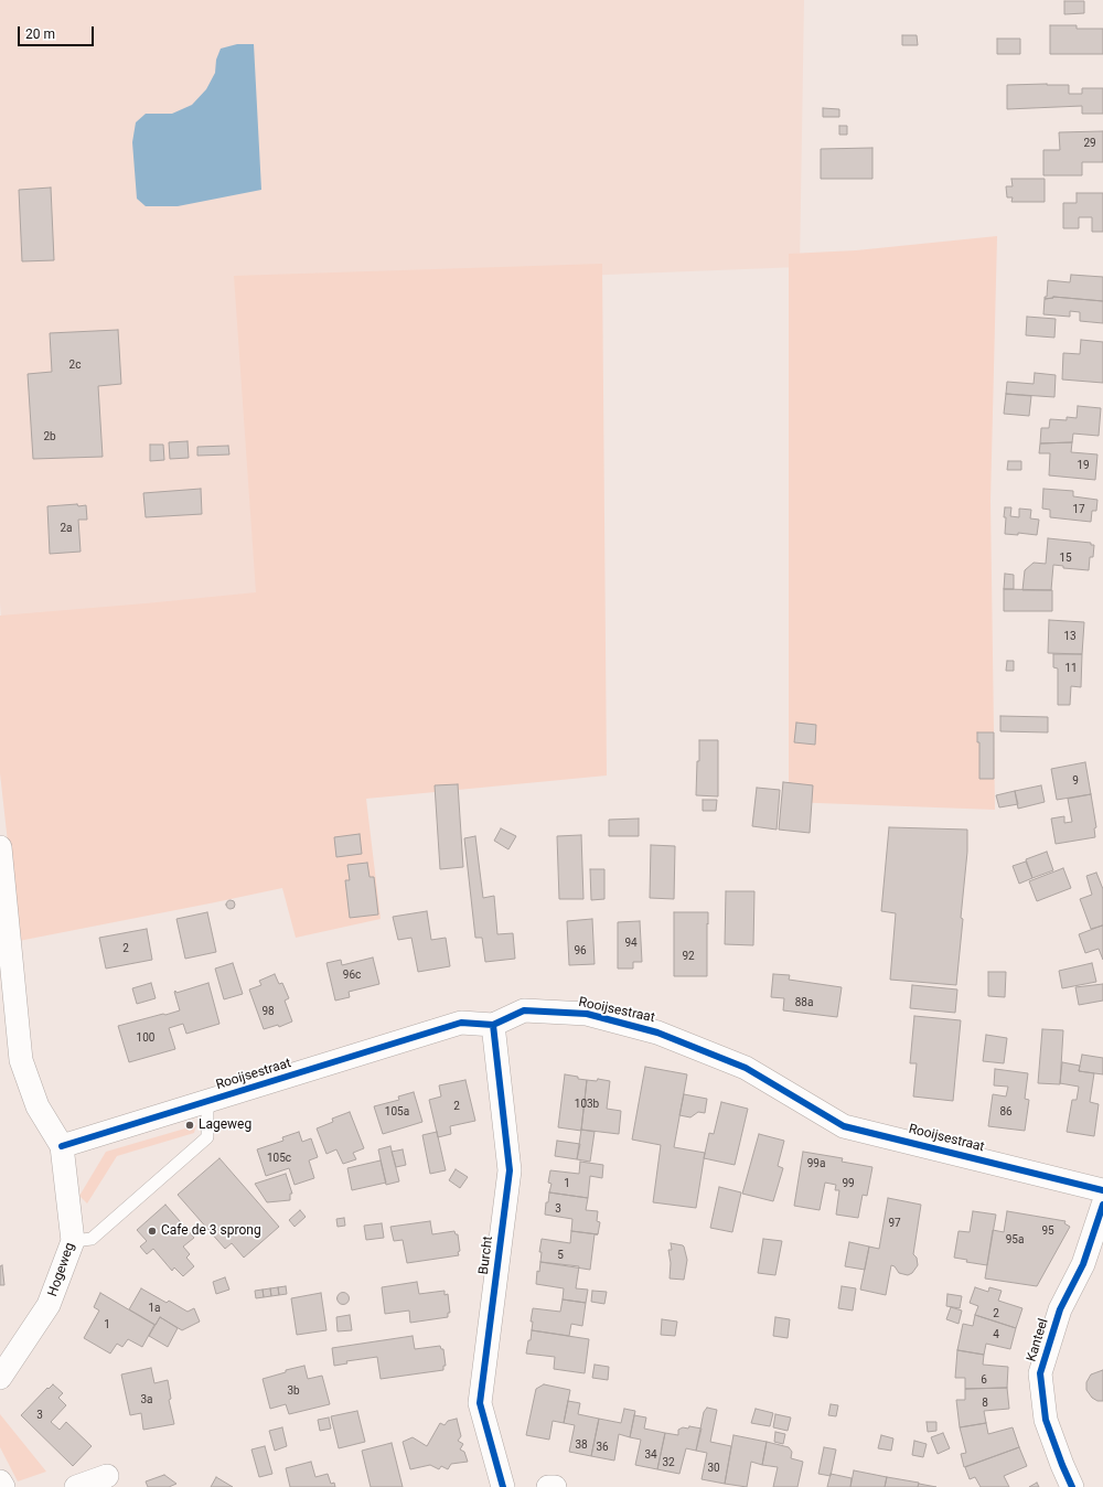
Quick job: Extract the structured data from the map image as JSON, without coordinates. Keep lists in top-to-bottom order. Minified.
{"streets":{"street":["Rooijsestraat","Burcht","Hogeweg","Kanteel"]},"crossings":[["Rooijsestraat","Burcht"],["Rooijsestraat","Hogeweg"]],"places":["Lageweg","Cafe de 3 sprong"],"house_numbers":["29","2c","2b","19","17","2a","15","13","11","9","94","2","96","92","96c","88a","98","100","103b","2","105a","86","105c","99a","1","99","3","97","95","95a","5","1a","2","1","4","6","3b","3a","8","3","38","36","34","32","30"],"scale_bar":"20 m"}
